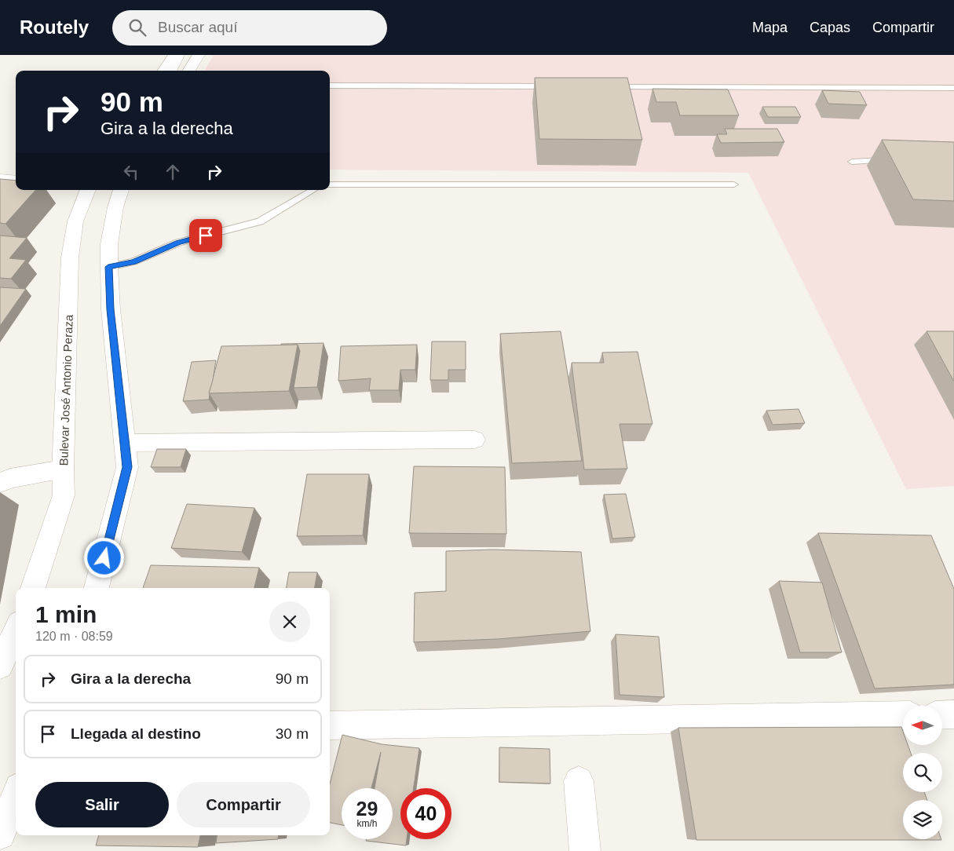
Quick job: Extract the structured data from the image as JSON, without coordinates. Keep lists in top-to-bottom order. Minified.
{"streets":{"street":["Bulevar José Antonio Peraza"]},"north":"left","page":{"header":"Routely","search":"Buscar aquí","nav":["Mapa","Capas","Compartir"],"turn":["90 m","Gira a la derecha"],"heading":["1 min","120 m · 08:59"],"list":[{"name":"Gira a la derecha","value":"90 m"},{"name":"Llegada al destino","value":"30 m"}],"buttons":["Salir","Compartir"],"speed":"29 km/h","limit":"40"}}
